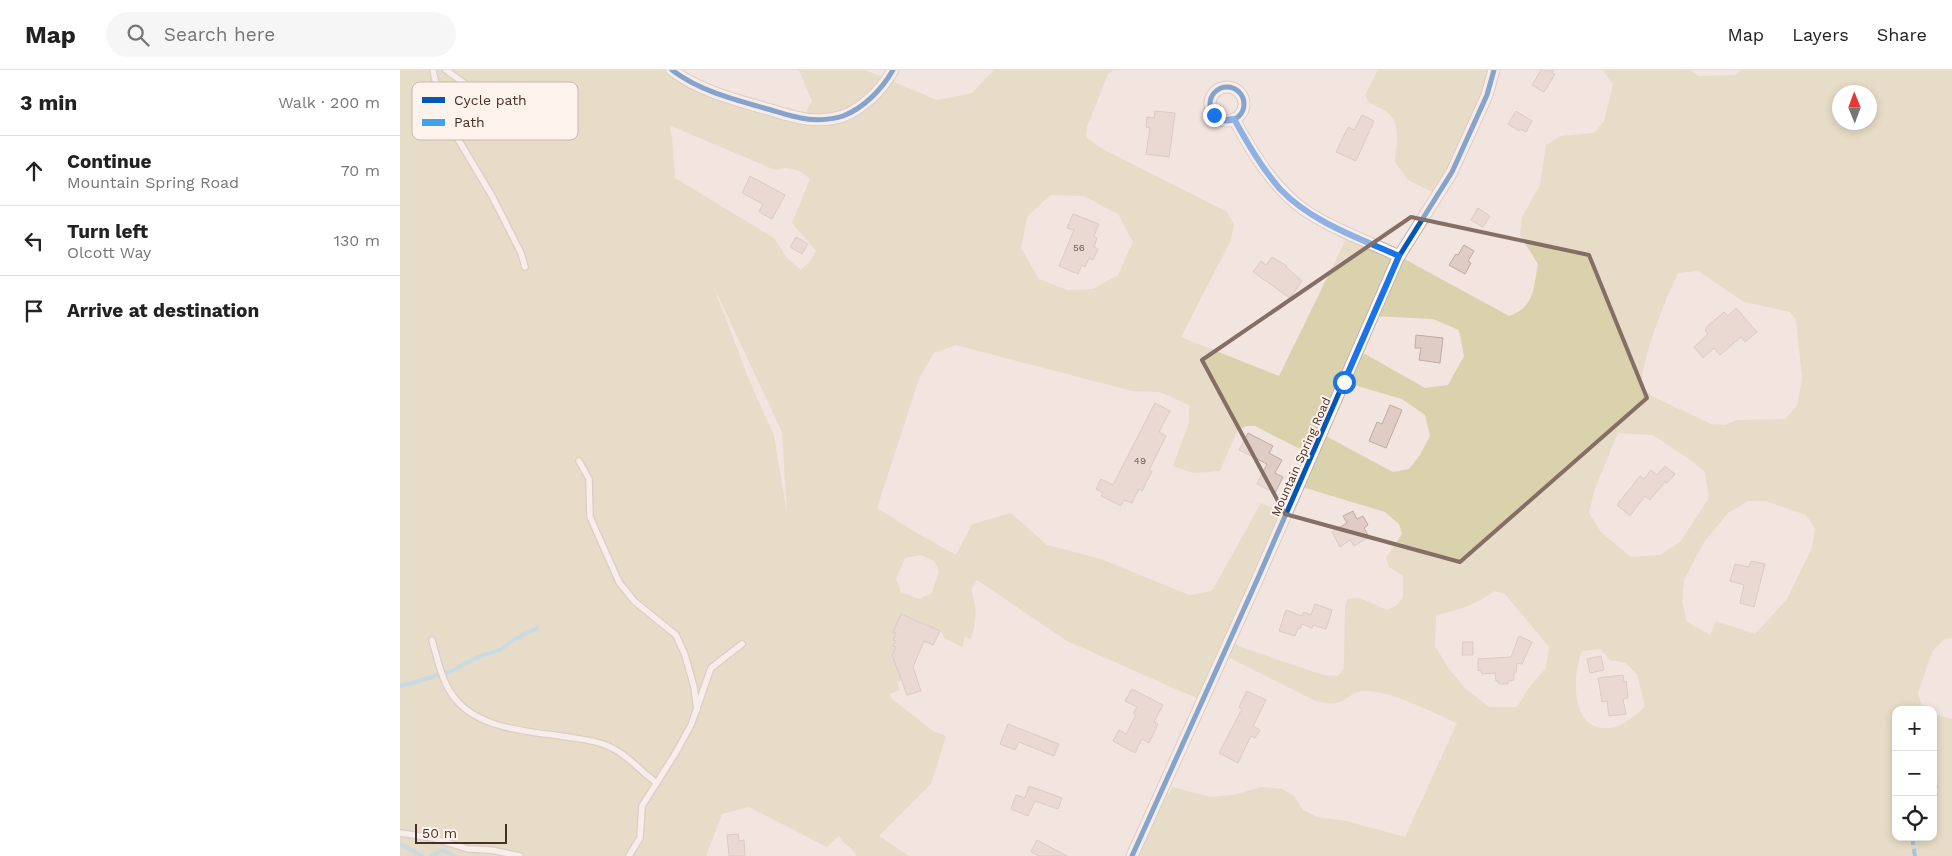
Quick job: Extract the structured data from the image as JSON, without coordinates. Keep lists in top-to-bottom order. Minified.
{"streets":{"street":["Mountain Spring Road"]},"house_numbers":["56","49"],"legend":["Cycle path","Path"],"scale_bar":"50 m","north":"top","page":{"header":"Map","search":"Search here","nav":["Map","Layers","Share"],"heading":["3 min","Walk · 200 m"],"list":[["Continue","Mountain Spring Road","70 m"],["Turn left","Olcott Way","130 m"],"Arrive at destination"],"map_buttons":["+","−"],"scale":"50 m"}}
